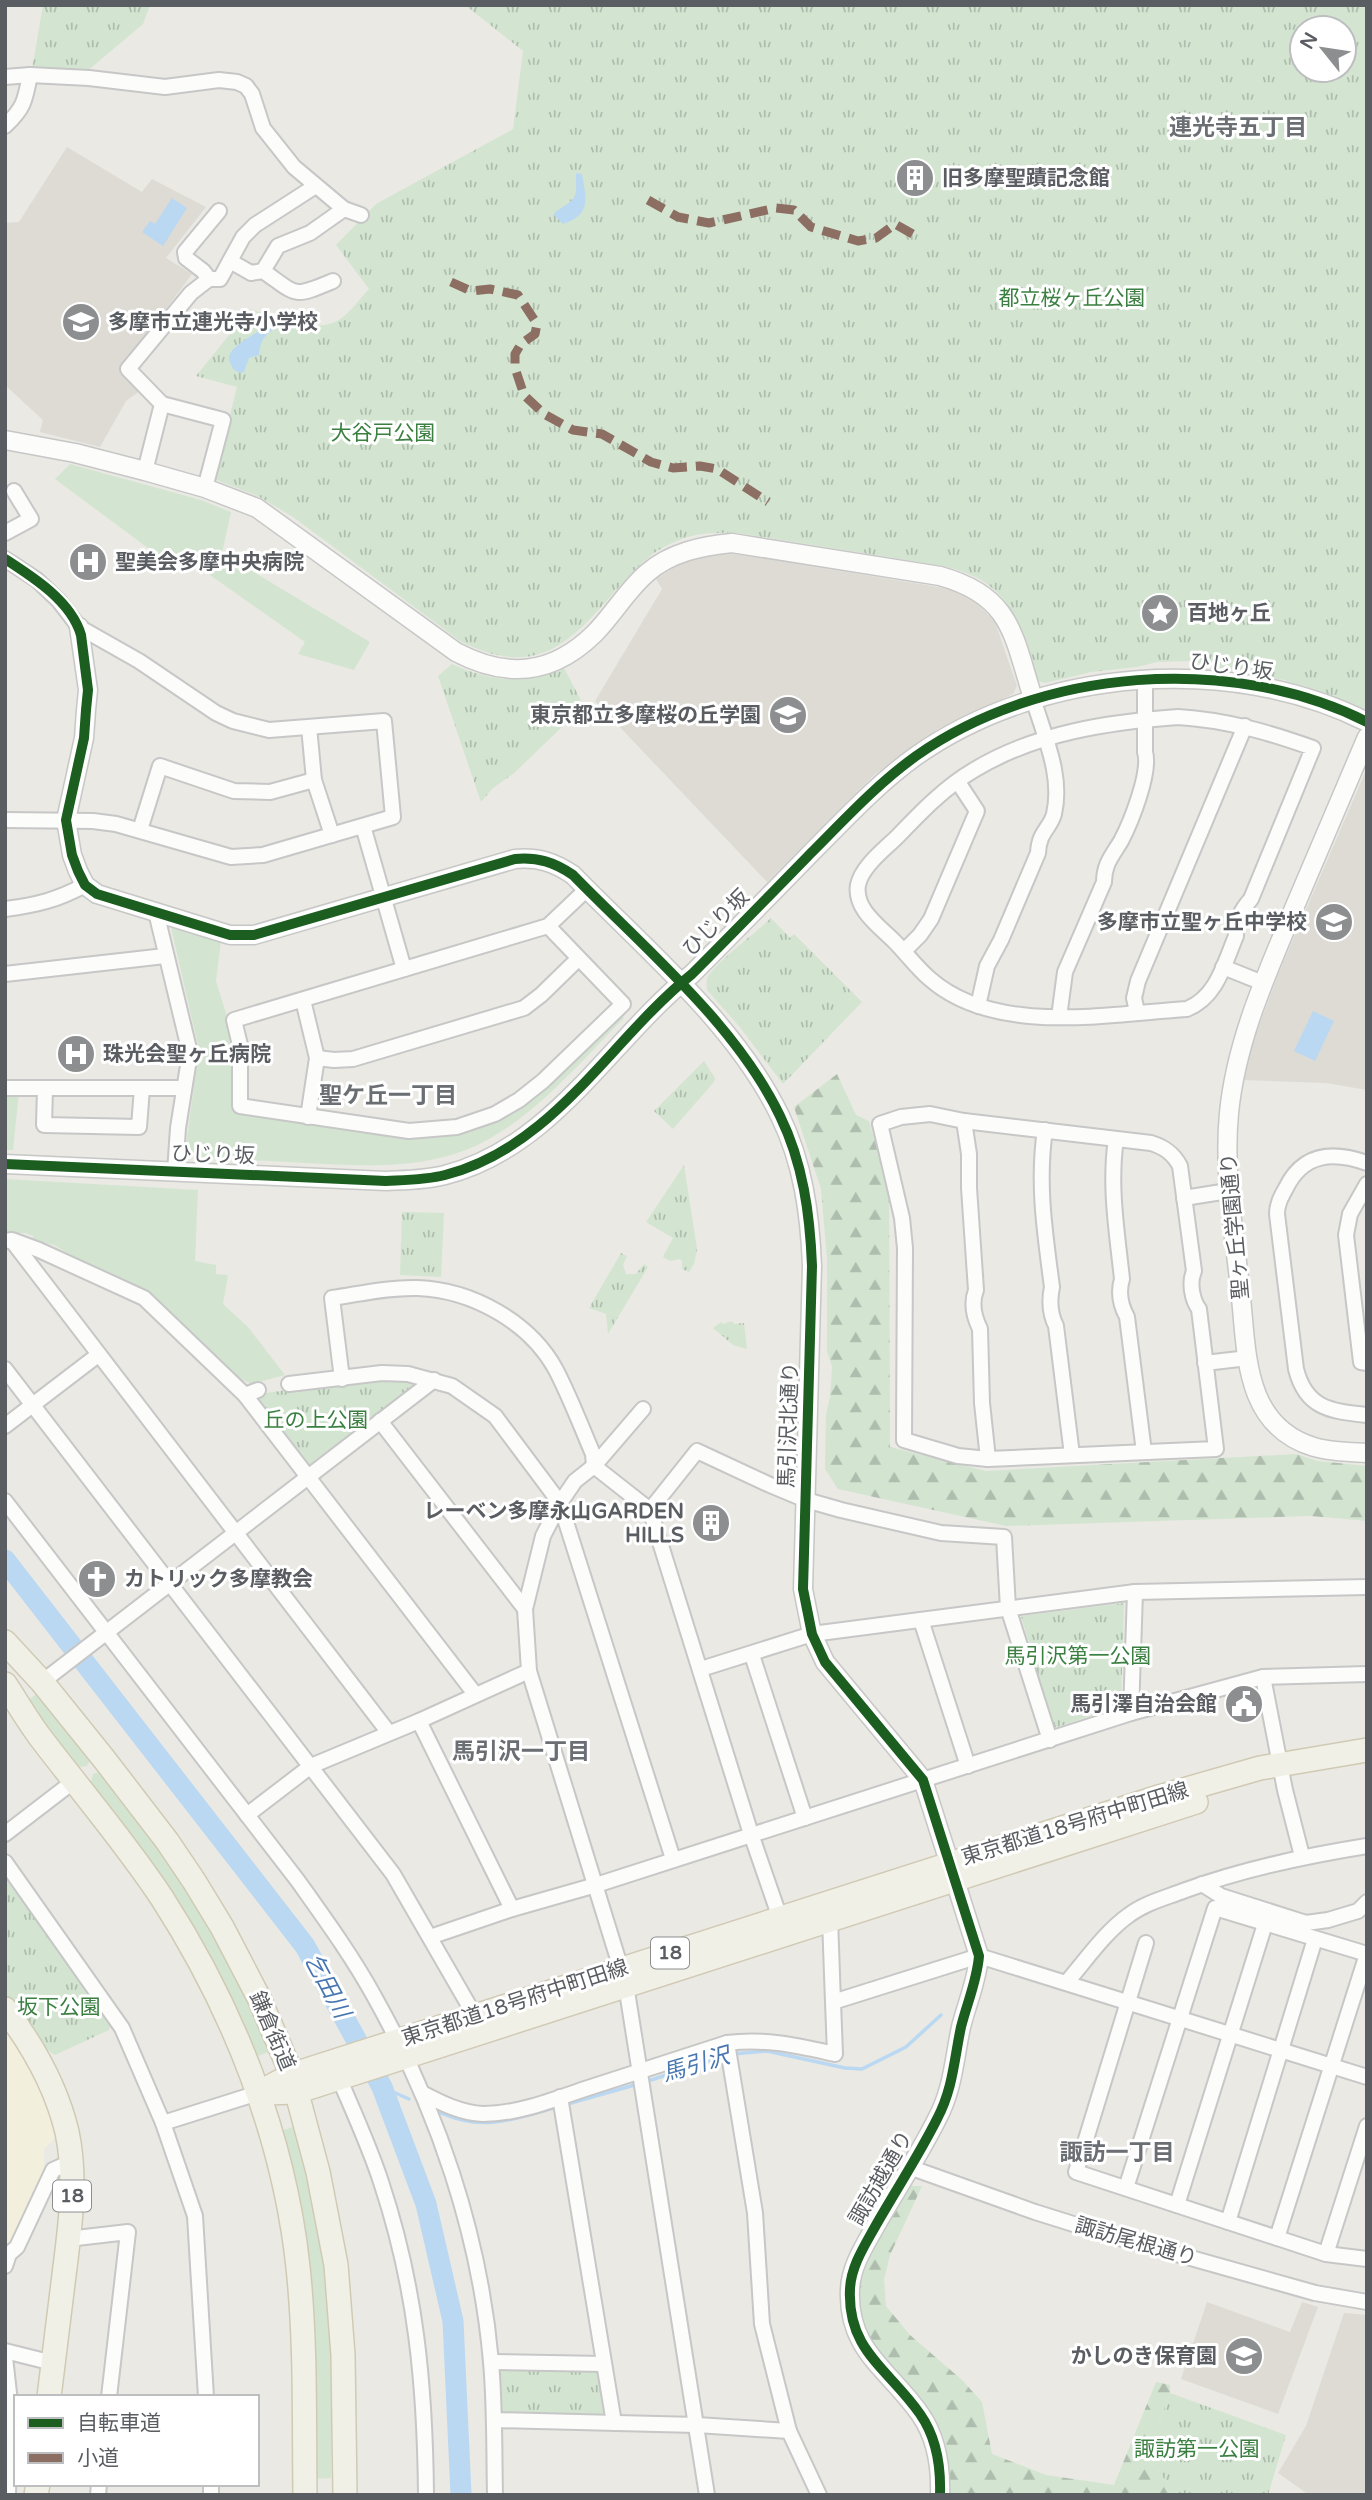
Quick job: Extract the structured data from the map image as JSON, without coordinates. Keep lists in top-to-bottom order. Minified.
{"streets":{"main road":["東京都道18号府中町田線","18","鎌倉街道"],"street":["ひじり坂","聖ヶ丘学園通り","馬引沢北通り","諏訪越通り","諏訪尾根通り"]},"crossings":[["ひじり坂","馬引沢北通り"],["馬引沢北通り","東京都道18号府中町田線"],["馬引沢北通り","諏訪越通り"],["東京都道18号府中町田線","18"],["東京都道18号府中町田線","諏訪越通り"],["18","鎌倉街道"],["諏訪越通り","諏訪尾根通り"]],"districts":["連光寺五丁目","聖ケ丘一丁目","馬引沢一丁目","諏訪一丁目"],"water":["乞田川","馬引沢"],"parks":["都立桜ヶ丘公園","大谷戸公園","丘の上公園","馬引沢第一公園","坂下公園","諏訪第一公園"],"places":{"building":["旧多摩聖蹟記念館","レーベン多摩永山GARDEN HILLS"],"school or university":["多摩市立連光寺小学校","東京都立多摩桜の丘学園","多摩市立聖ヶ丘中学校","かしのき保育園"],"hospital":["聖美会多摩中央病院","珠光会聖ヶ丘病院"],"place":["百地ヶ丘"],"church":["カトリック多摩教会"],"public building":["馬引澤自治会館"]},"legend":["自転車道","小道"],"north":"top left"}
